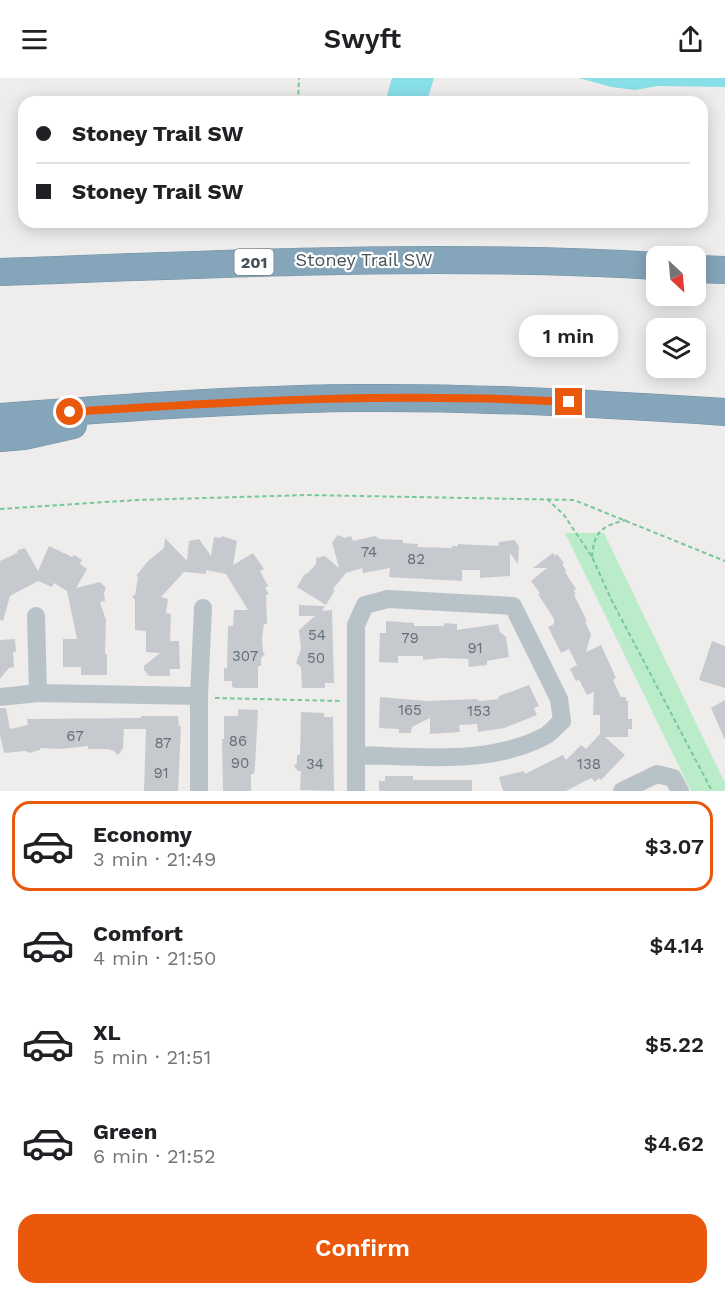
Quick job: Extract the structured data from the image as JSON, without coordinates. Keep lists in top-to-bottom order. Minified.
{"streets":{"highway":["Stoney Trail SW","201"]},"house_numbers":["74","82","54","79","91","307","50","165","153","67","86","87","90","34","138","91"],"north":"bottom right","page":{"header":"Swyft","banner":["Stoney Trail SW","Stoney Trail SW"],"bubble":"1 min","list":[{"name":"Economy","note":"3 min · 21:49","value":"$3.07"},{"name":"Comfort","note":"4 min · 21:50","value":"$4.14"},{"name":"XL","note":"5 min · 21:51","value":"$5.22"},{"name":"Green","note":"6 min · 21:52","value":"$4.62"}],"buttons":"Confirm"}}
